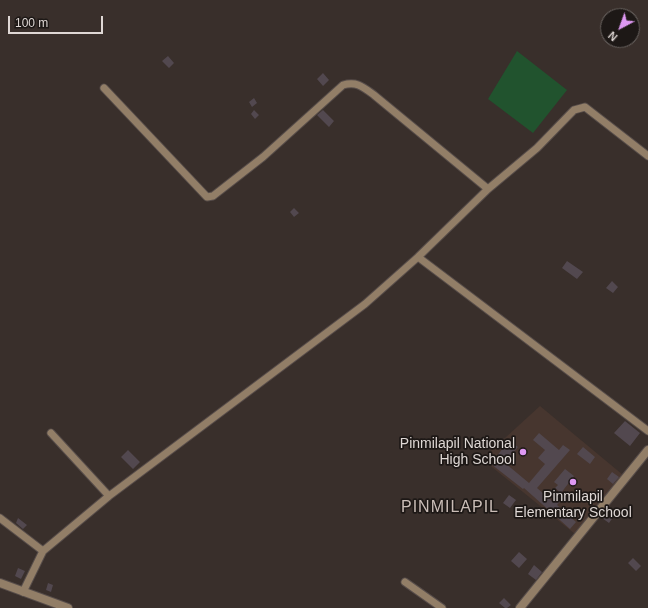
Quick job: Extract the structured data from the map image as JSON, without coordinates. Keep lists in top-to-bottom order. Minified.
{"districts":["PINMILAPIL"],"places":["Pinmilapil National High School","Pinmilapil Elementary School"],"scale_bar":"100 m","north":"bottom left"}
